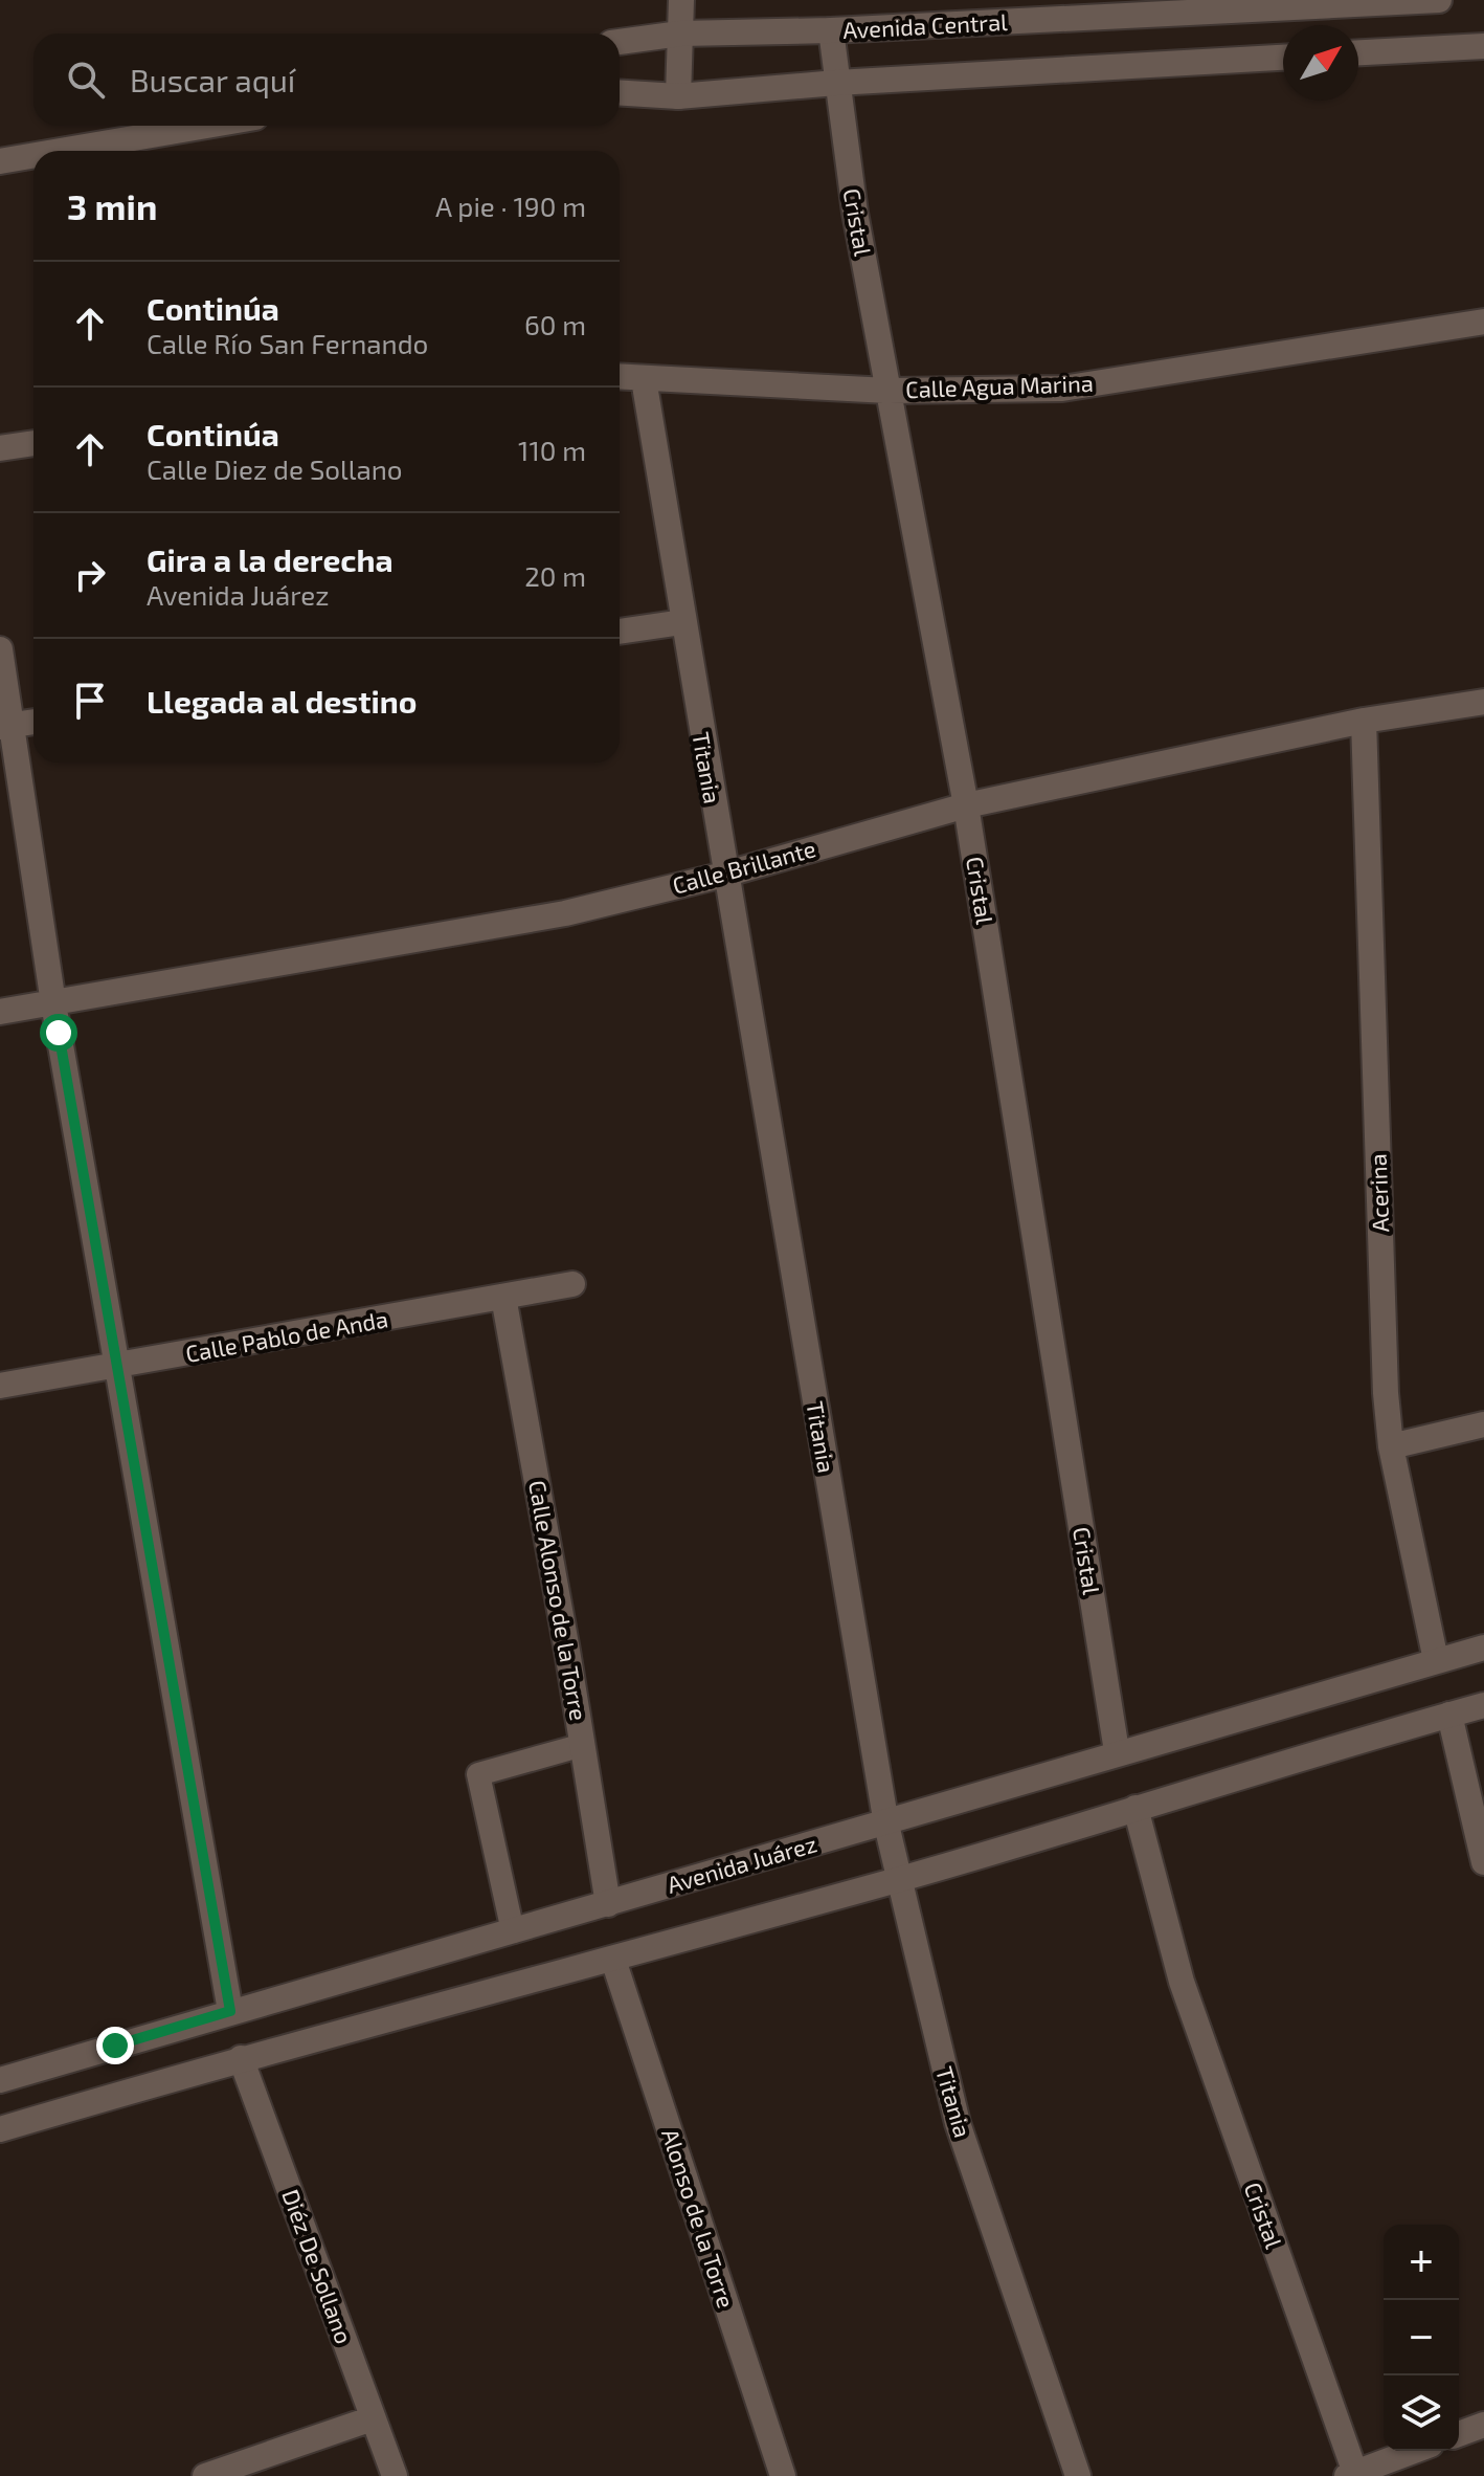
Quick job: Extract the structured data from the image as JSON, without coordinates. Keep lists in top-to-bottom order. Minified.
{"streets":{"street":["Avenida Central","Cristal","Calle Agua Marina","Titania","Calle Brillante","Acerina","Calle Pablo de Anda","Calle Alonso de la Torre","Avenida Juárez","Alonso de la Torre","Diéz De Sollano"]},"crossings":[["Avenida Central","Cristal"],["Cristal","Calle Agua Marina"],["Cristal","Calle Brillante"],["Cristal","Avenida Juárez"],["Calle Agua Marina","Titania"],["Titania","Calle Brillante"],["Titania","Avenida Juárez"],["Calle Brillante","Acerina"],["Acerina","Avenida Juárez"],["Calle Pablo de Anda","Calle Alonso de la Torre"],["Calle Alonso de la Torre","Avenida Juárez"]],"north":"top right","page":{"search":"Buscar aquí","heading":["3 min","A pie · 190 m"],"list":[["Continúa","Calle Río San Fernando","60 m"],["Continúa","Calle Diez de Sollano","110 m"],["Gira a la derecha","Avenida Juárez","20 m"],"Llegada al destino"],"map_buttons":["+","−"]}}
